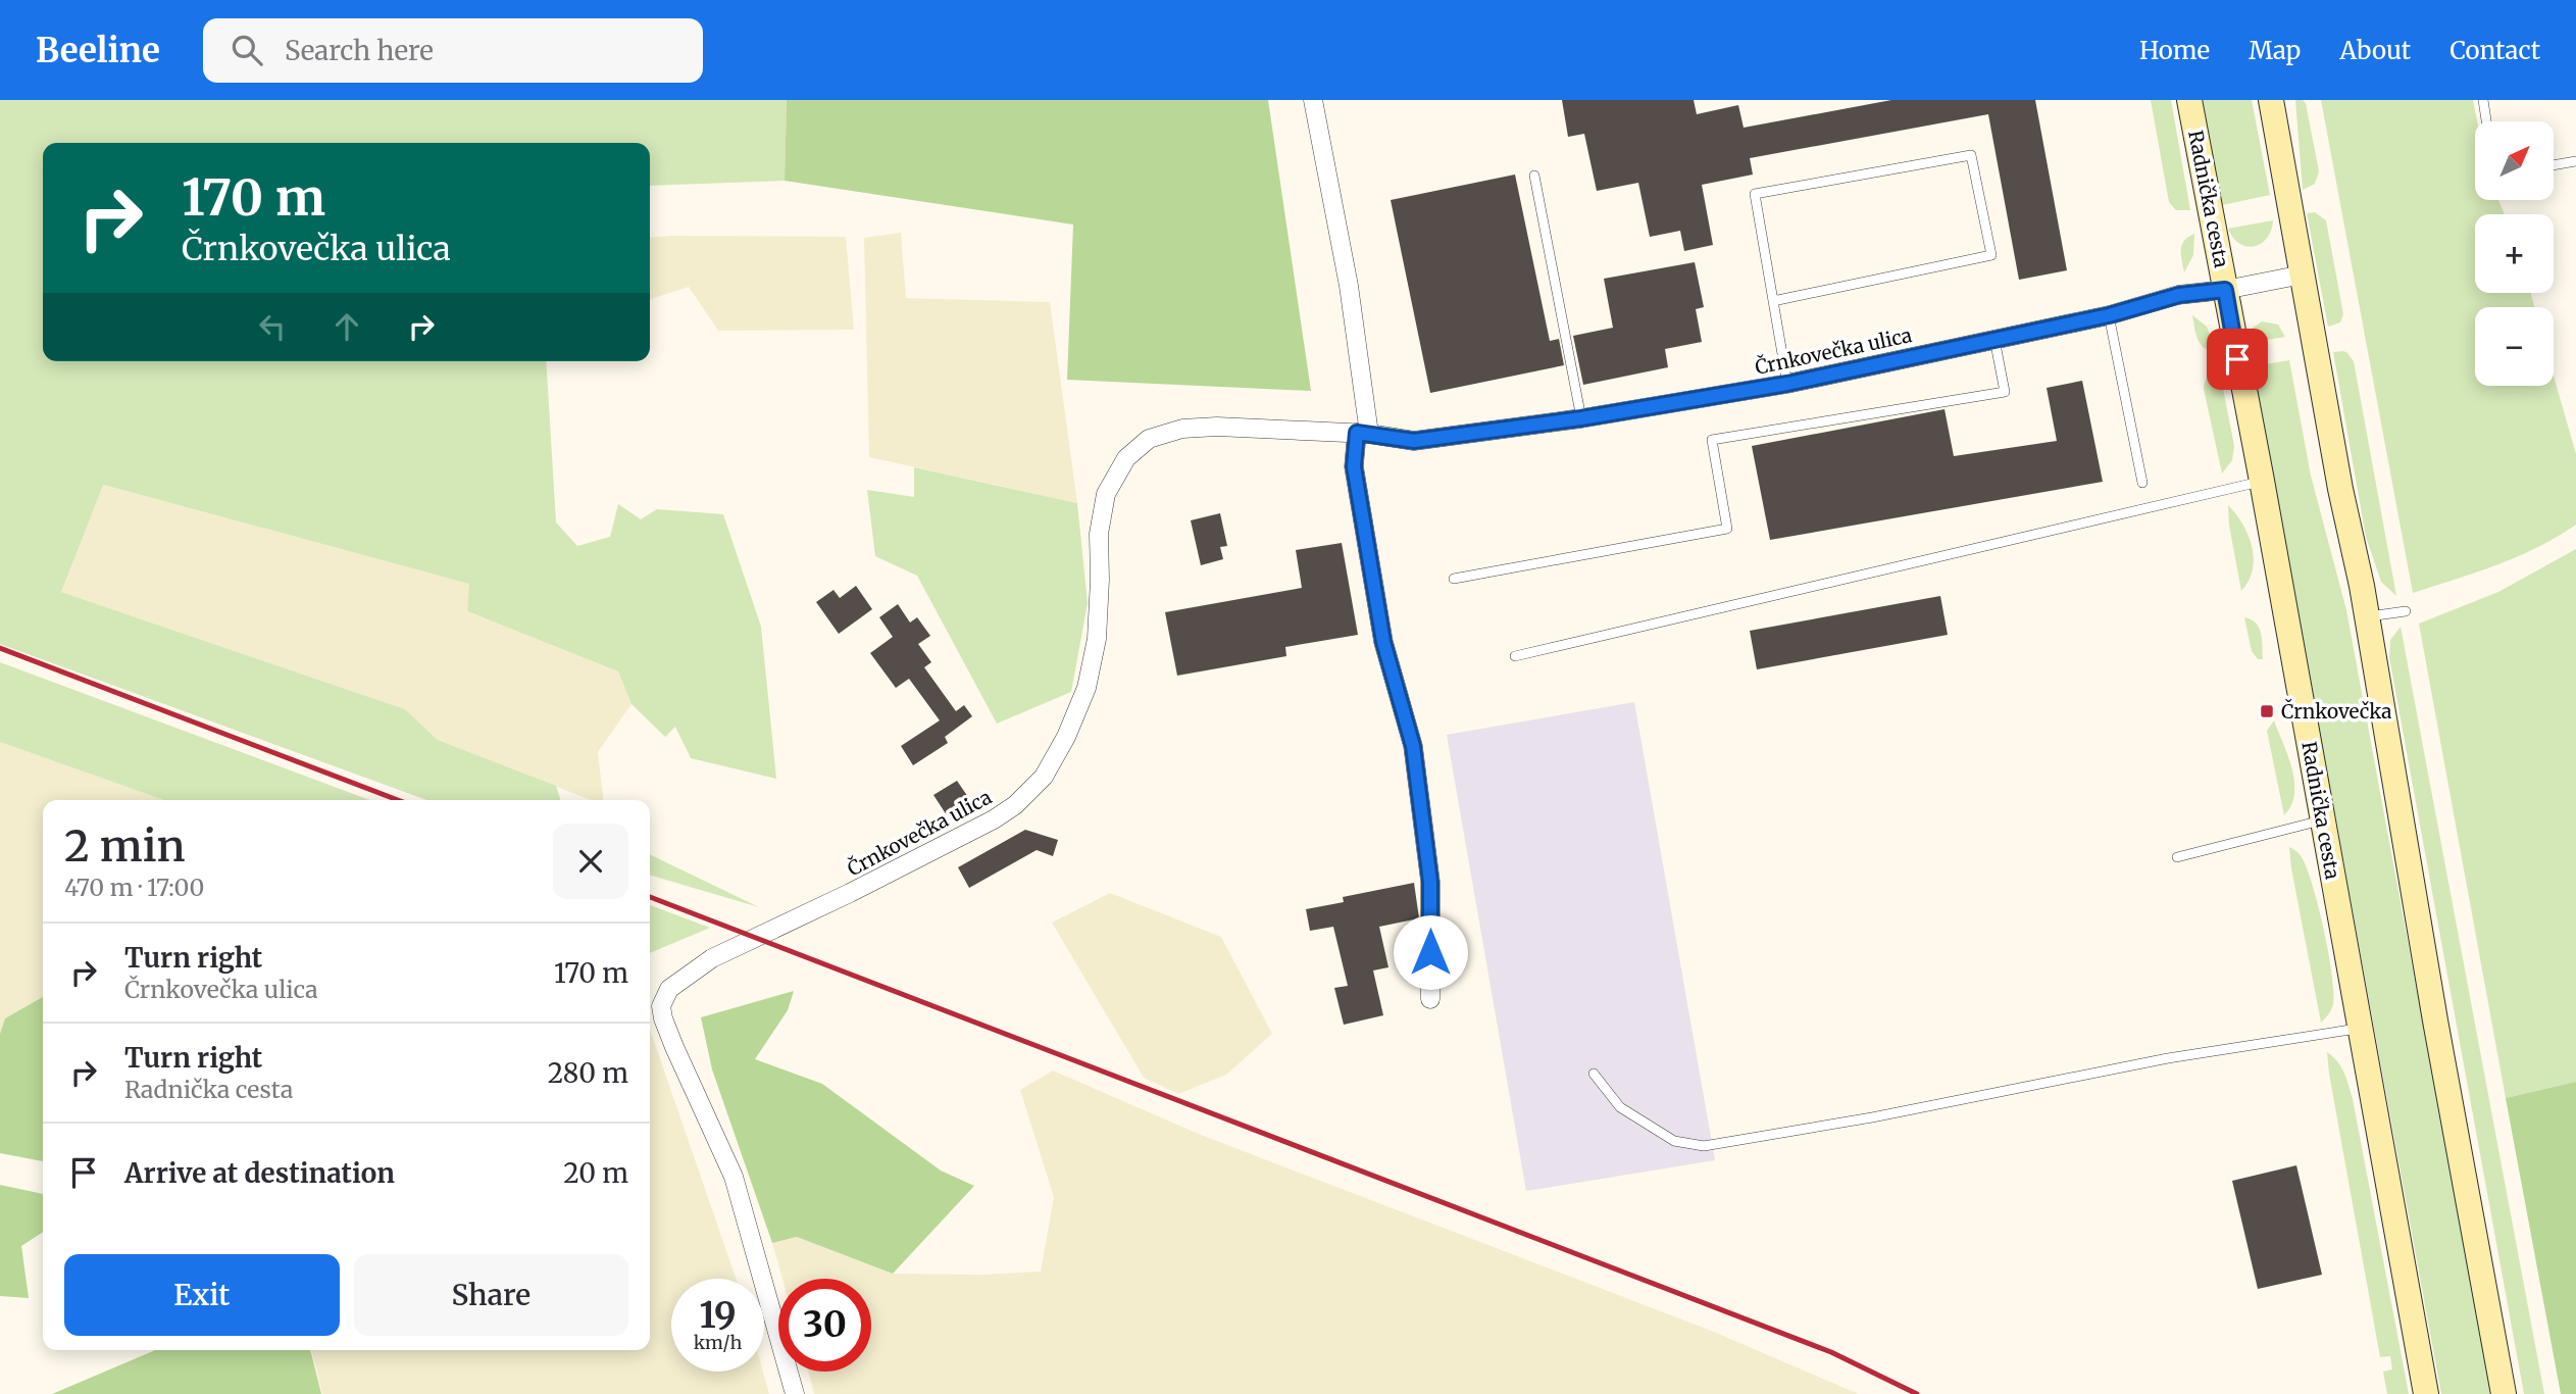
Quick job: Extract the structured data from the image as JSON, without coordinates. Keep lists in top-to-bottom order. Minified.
{"streets":{"main road":["Radnička cesta"],"street":["Črnkovečka ulica"]},"crossings":[["Radnička cesta","Črnkovečka ulica"]],"places":{"transit":["Črnkovečka"]},"north":"top right","page":{"header":"Beeline","search":"Search here","nav":["Home","Map","About","Contact"],"map_buttons":["+","−"],"turn":["170 m","Črnkovečka ulica"],"heading":["2 min","470 m · 17:00"],"list":[{"name":"Turn right","note":"Črnkovečka ulica","value":"170 m"},{"name":"Turn right","note":"Radnička cesta","value":"280 m"},{"name":"Arrive at destination","value":"20 m"}],"buttons":["Exit","Share"],"speed":"19 km/h","limit":"30"}}
